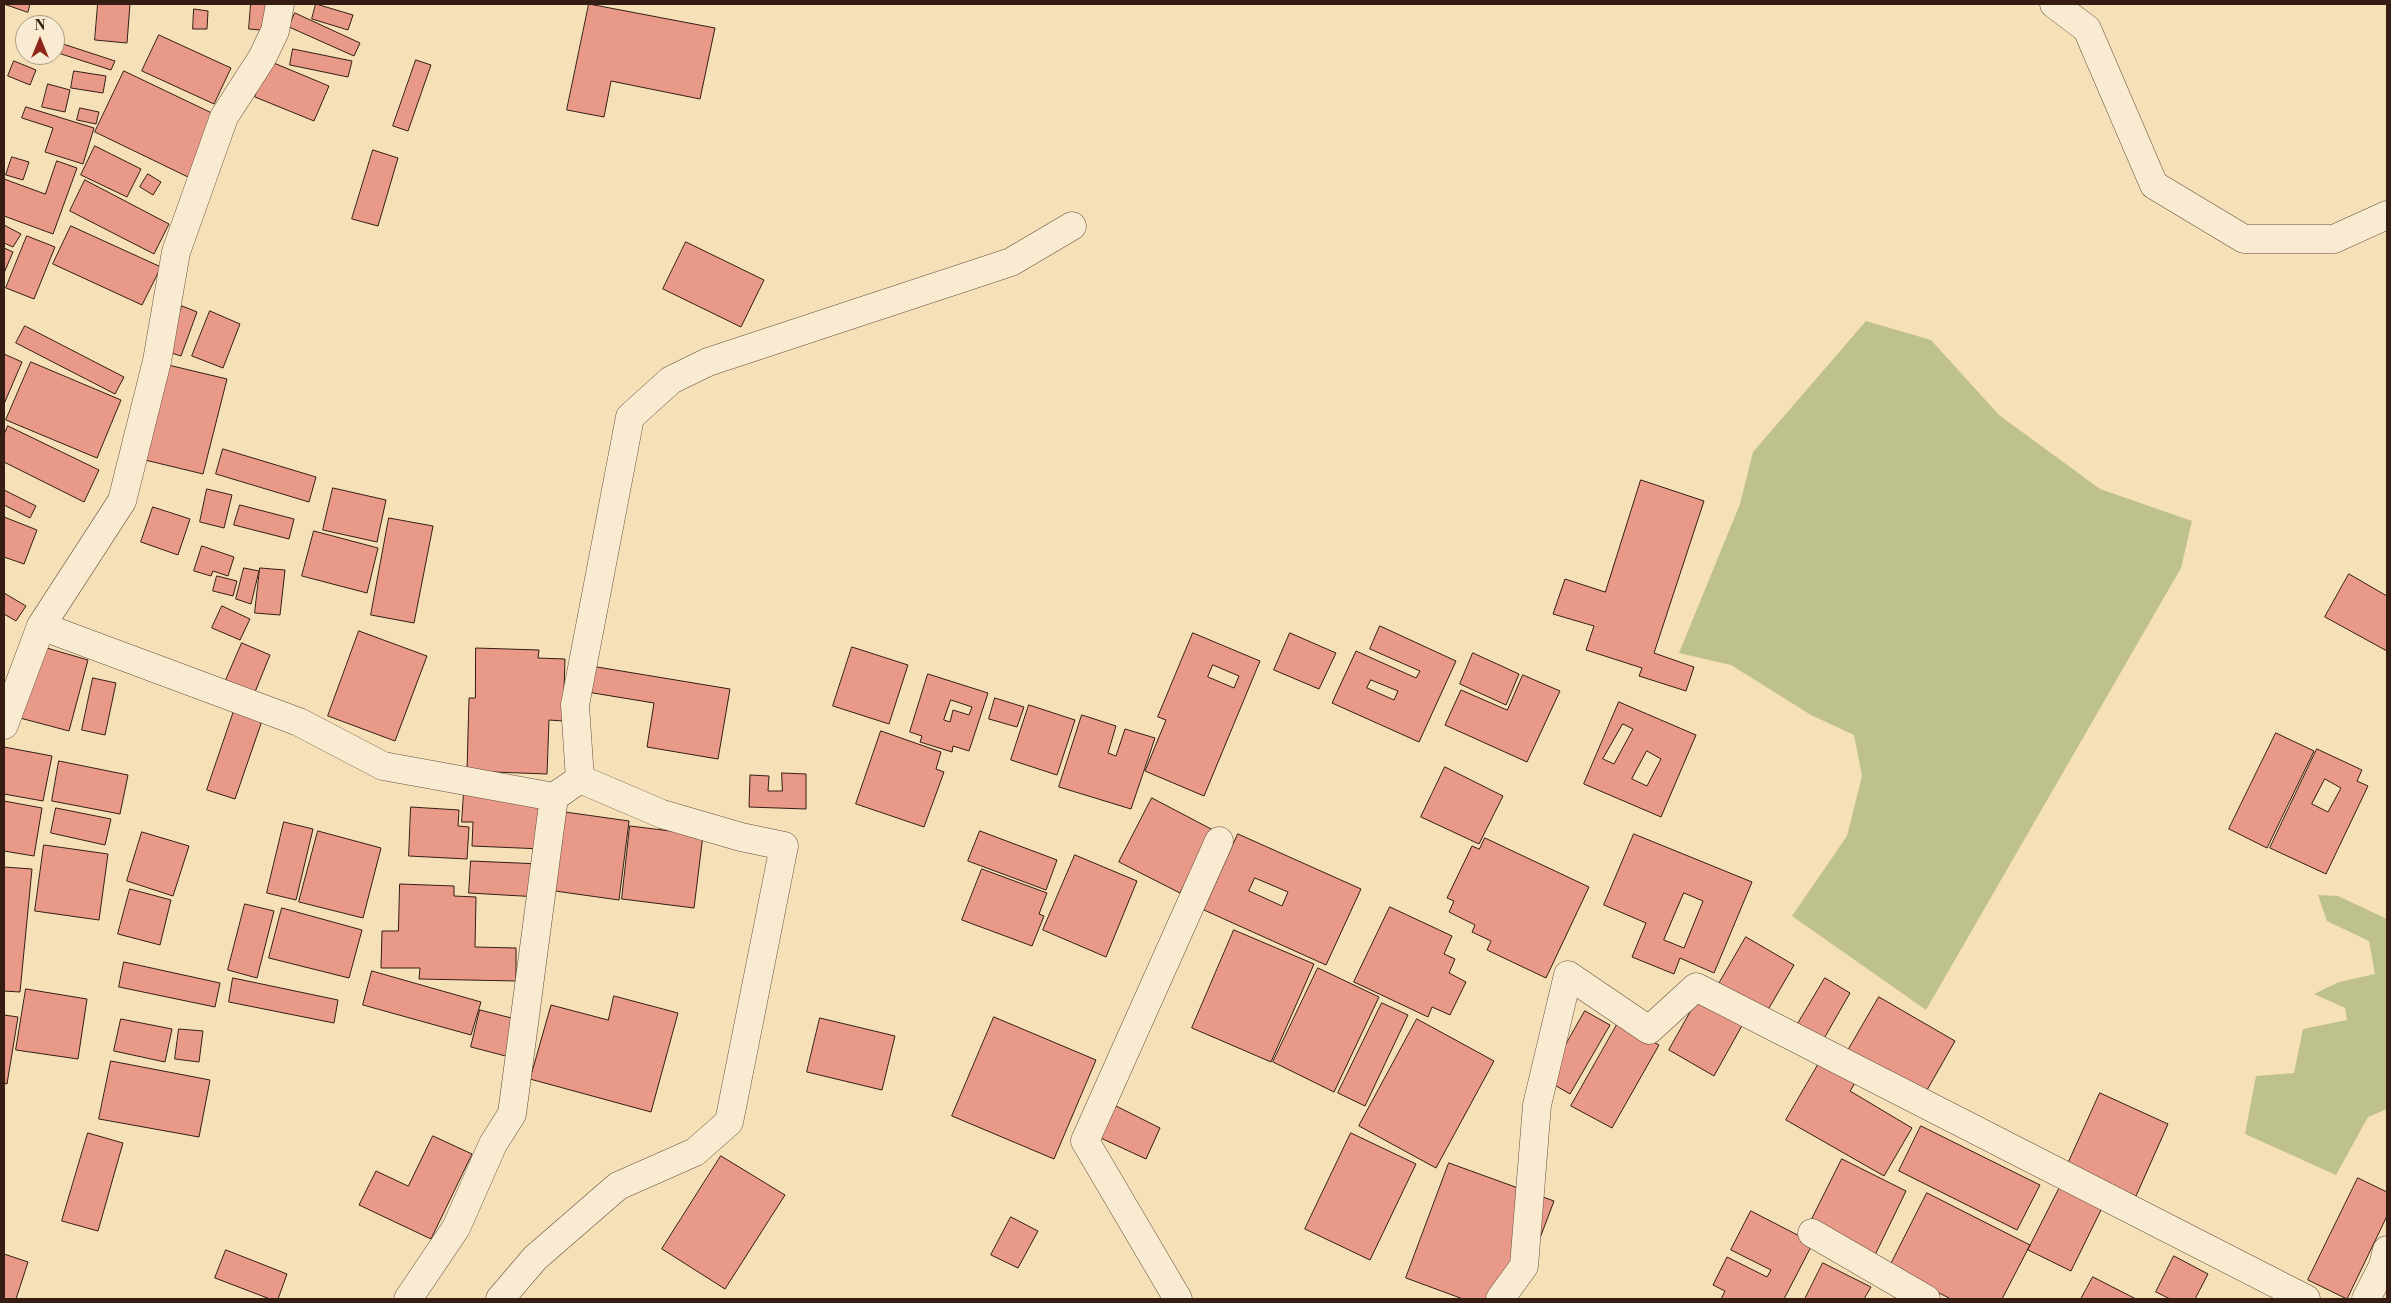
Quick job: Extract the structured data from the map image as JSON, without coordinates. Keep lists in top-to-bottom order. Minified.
{"north":"top"}
